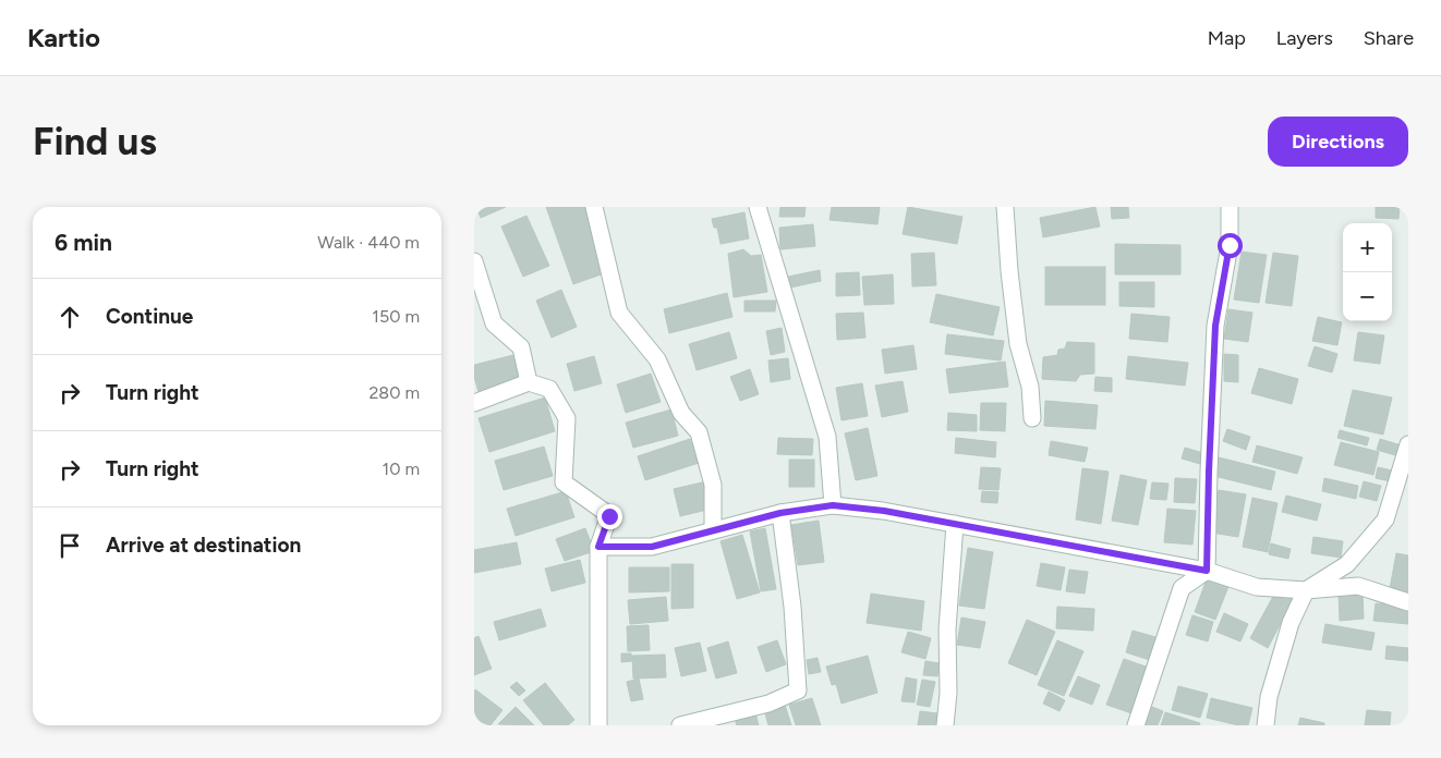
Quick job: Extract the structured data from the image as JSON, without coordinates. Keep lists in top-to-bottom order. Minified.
{"page":{"header":"Kartio","nav":["Map","Layers","Share"],"buttons":"Directions","title":"Find us","heading":["6 min","Walk · 440 m"],"map_buttons":["+","−"],"list":[["Continue","150 m"],["Turn right","280 m"],["Turn right","10 m"],"Arrive at destination"]}}
